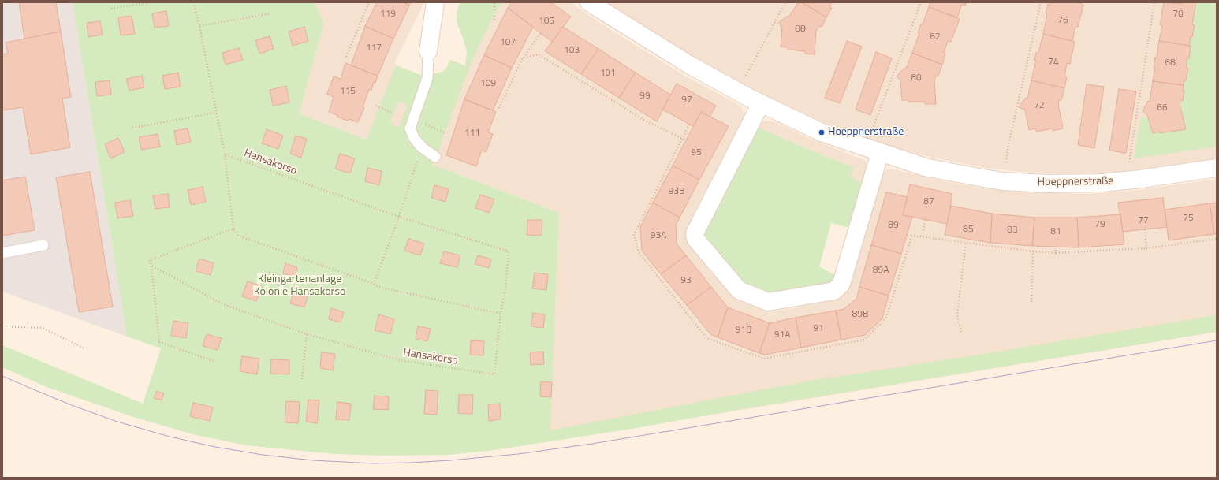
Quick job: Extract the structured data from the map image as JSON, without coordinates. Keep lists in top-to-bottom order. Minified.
{"streets":{"street":["Hoeppnerstraße"],"path":["Hansakorso"]},"parks":["Kleingartenanlage Kolonie Hansakorso"],"places":["Hoeppnerstraße"],"house_numbers":["119","70","76","105","88","82","107","117","103","74","68","101","80","109","115","99","97","72","66","111","95","93B","87","75","77","79","89","85","83","81","93A","89A","93","89B","91","91B","91A"]}
